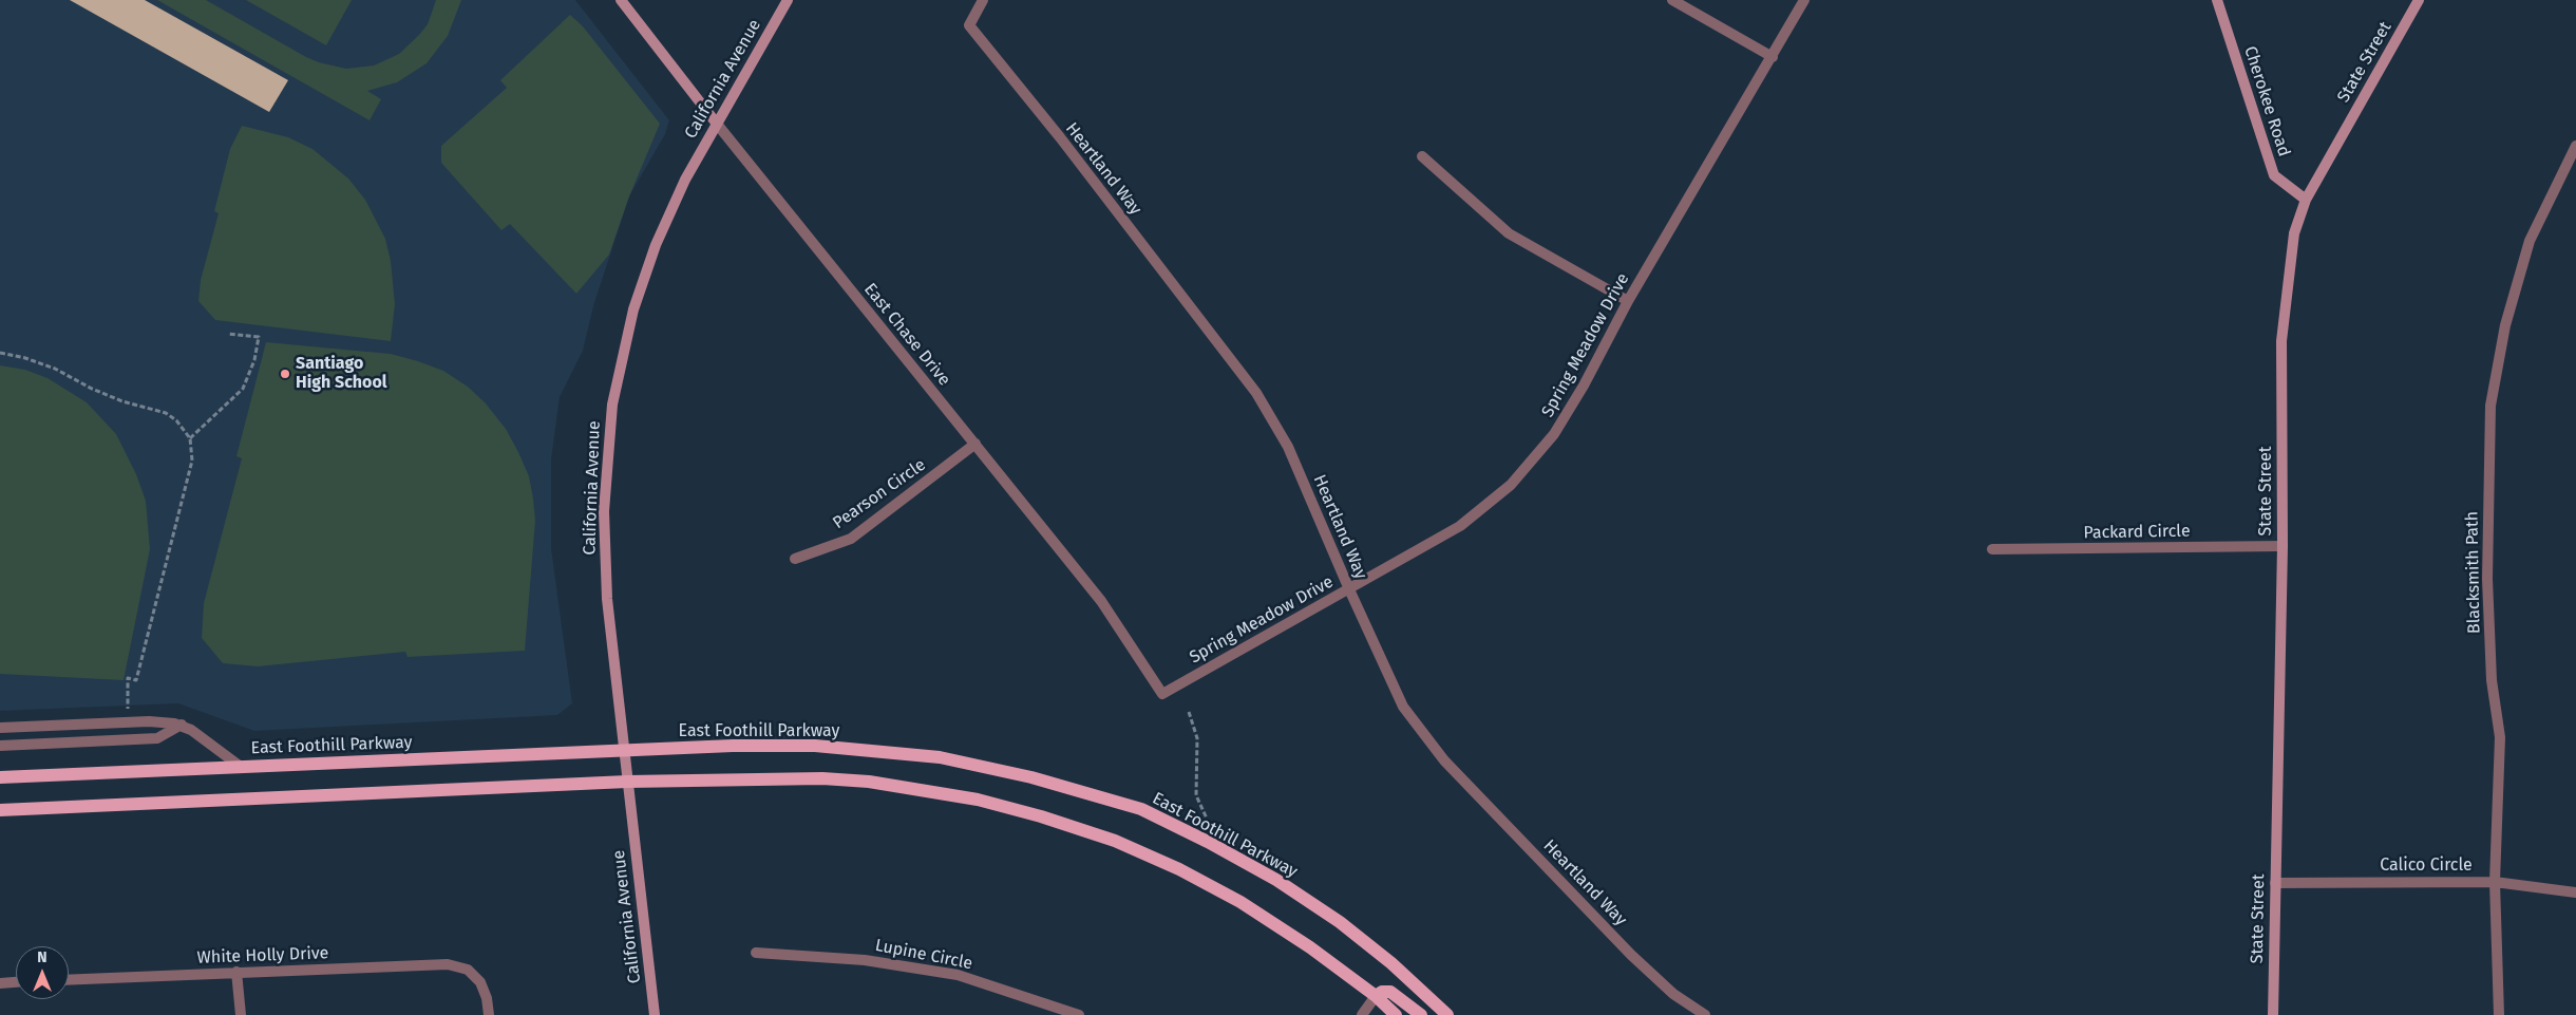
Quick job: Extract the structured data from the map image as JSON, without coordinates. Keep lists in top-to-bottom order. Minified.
{"streets":{"main road":["East Foothill Parkway"],"street":["State Street","California Avenue","Cherokee Road","Heartland Way","East Chase Drive","Spring Meadow Drive","Pearson Circle","Packard Circle","Blacksmith Path","Calico Circle","Lupine Circle","White Holly Drive"]},"crossings":[["State Street","Cherokee Road"],["State Street","Packard Circle"],["State Street","Calico Circle"],["California Avenue","East Chase Drive"],["California Avenue","East Foothill Parkway"],["Heartland Way","Spring Meadow Drive"],["East Chase Drive","Spring Meadow Drive"],["East Chase Drive","Pearson Circle"],["Blacksmith Path","Calico Circle"]],"places":["Santiago High School"],"north":"top"}
